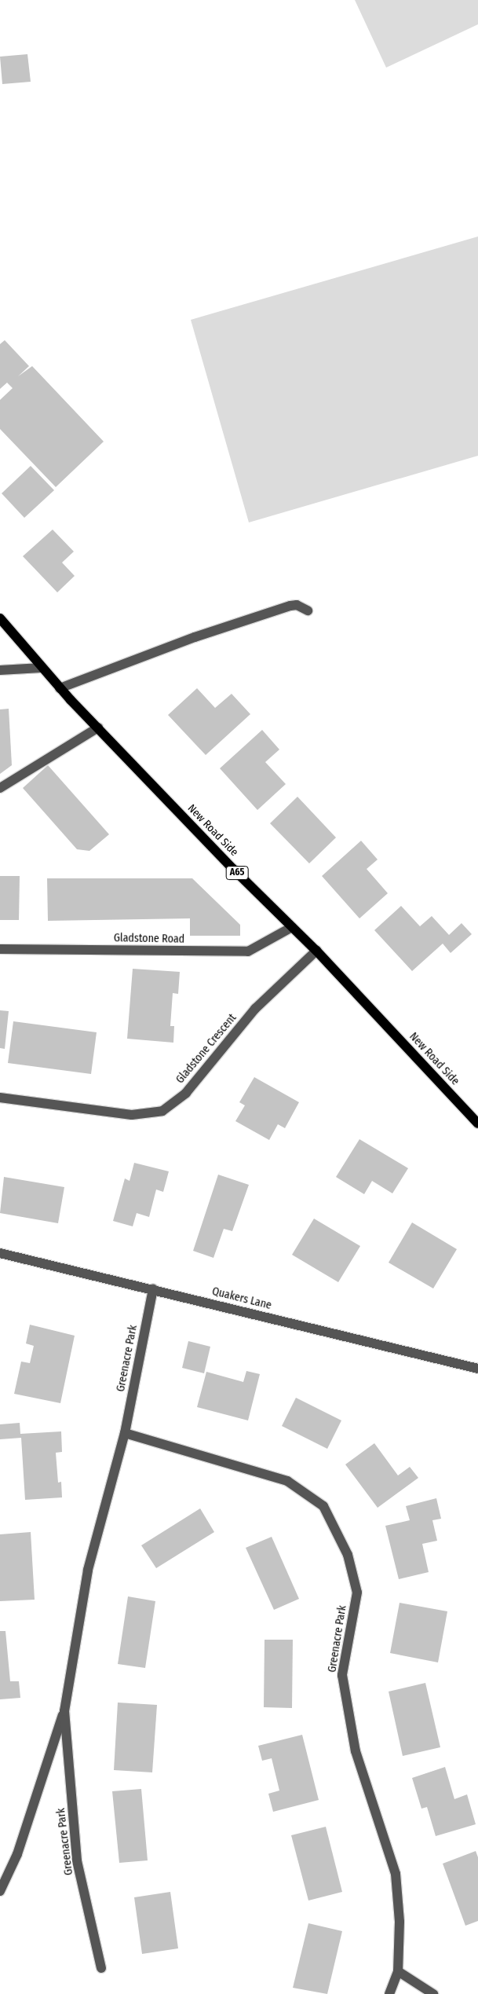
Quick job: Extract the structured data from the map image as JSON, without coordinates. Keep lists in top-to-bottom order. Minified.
{"streets":{"main road":["New Road Side","A65"],"street":["Gladstone Road","Gladstone Crescent","Quakers Lane","Greenacre Park"]},"crossings":[["New Road Side","Gladstone Road"],["New Road Side","Gladstone Crescent"],["Quakers Lane","Greenacre Park"]]}
